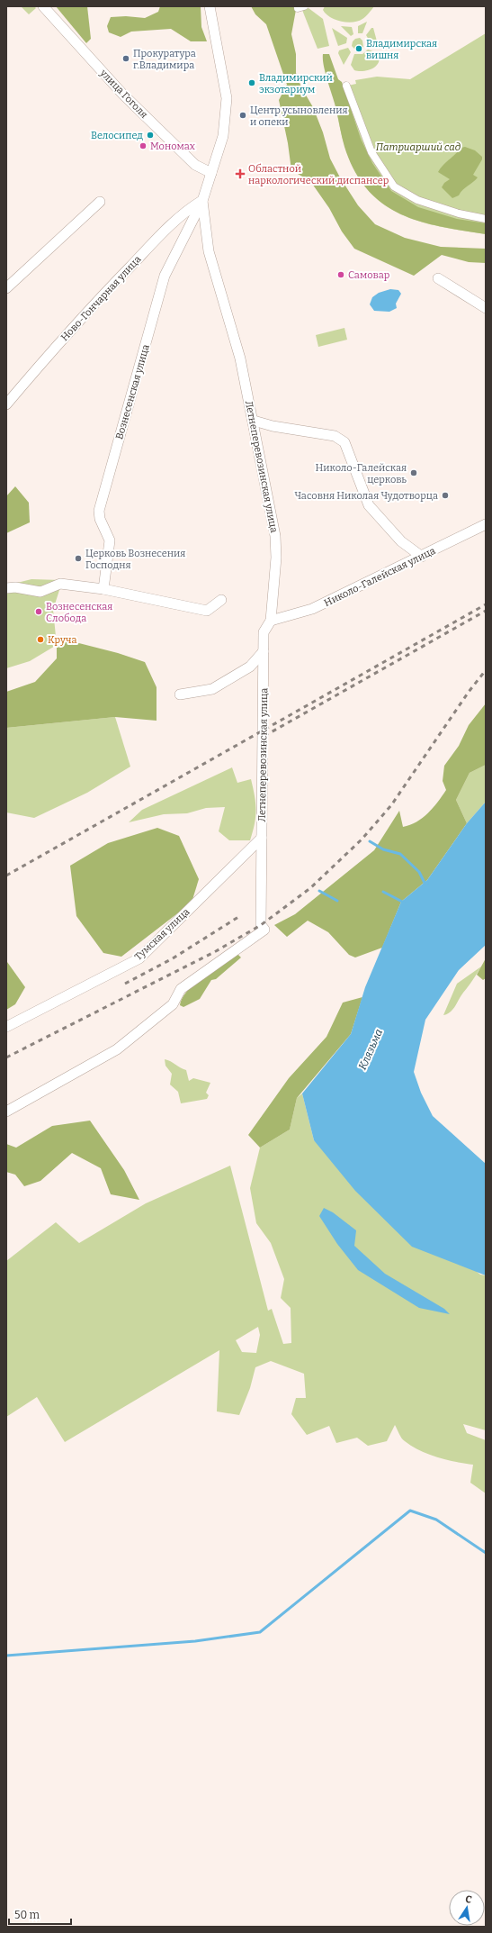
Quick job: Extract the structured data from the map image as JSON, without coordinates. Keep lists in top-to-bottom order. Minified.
{"streets":{"street":["улица Гоголя","Ново-Гончарная улица","Вознесенская улица","Летнеперевозинская улица","Николо-Галейская улица","Тумская улица"]},"crossings":[["улица Гоголя","Летнеперевозинская улица"],["Ново-Гончарная улица","Вознесенская улица"],["Ново-Гончарная улица","Летнеперевозинская улица"],["Вознесенская улица","Летнеперевозинская улица"],["Летнеперевозинская улица","Николо-Галейская улица"],["Летнеперевозинская улица","Тумская улица"]],"water":["Клязьма"],"parks":["Патриарший сад"],"places":{"other":["Владимирская вишня","Прокуратура г.Владимира","Владимирский экзотариум","Центр усыновления и опеки","Велосипед","Мономах","Самовар","Николо-Галейская церковь","Часовня Николая Чудотворца","Церковь Вознесения Господня","Вознесенская Слобода","Круча"],"health":["Областной наркологический диспансер"]},"scale_bar":"50 m","north":"top"}
